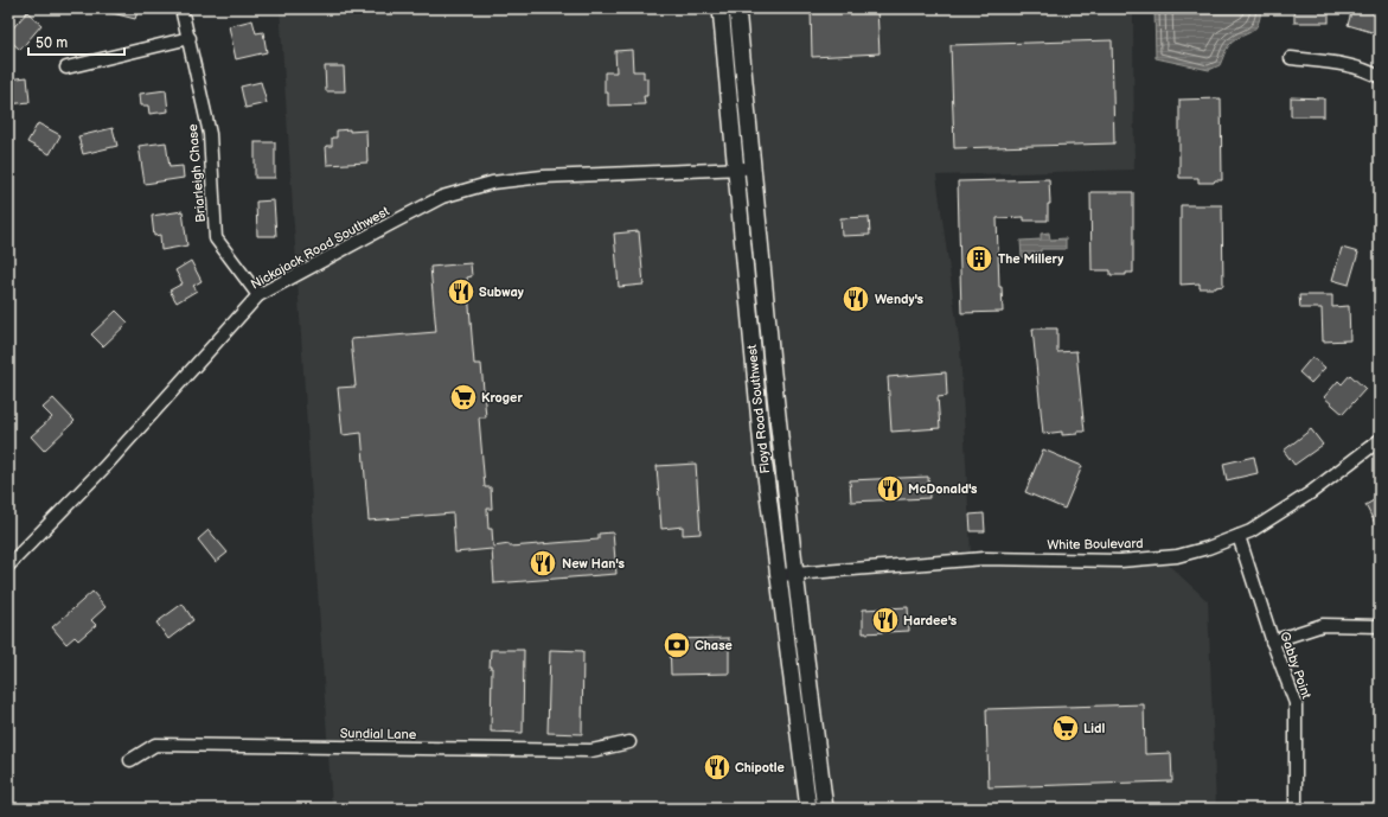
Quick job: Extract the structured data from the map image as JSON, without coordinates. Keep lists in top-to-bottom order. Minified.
{"streets":{"main road":["Floyd Road Southwest"],"street":["Briarleigh Chase","Nickajack Road Southwest","White Boulevard","Gabby Point","Sundial Lane"]},"crossings":[["Briarleigh Chase","Nickajack Road Southwest"],["Nickajack Road Southwest","Floyd Road Southwest"],["Floyd Road Southwest","White Boulevard"],["White Boulevard","Gabby Point"]],"places":{"building":["The Millery"],"restaurant":["Subway","Wendy's","McDonald's","New Han's","Hardee's","Chipotle"],"supermarket":["Kroger","Lidl"],"bank":["Chase"]},"scale_bar":"50 m"}
